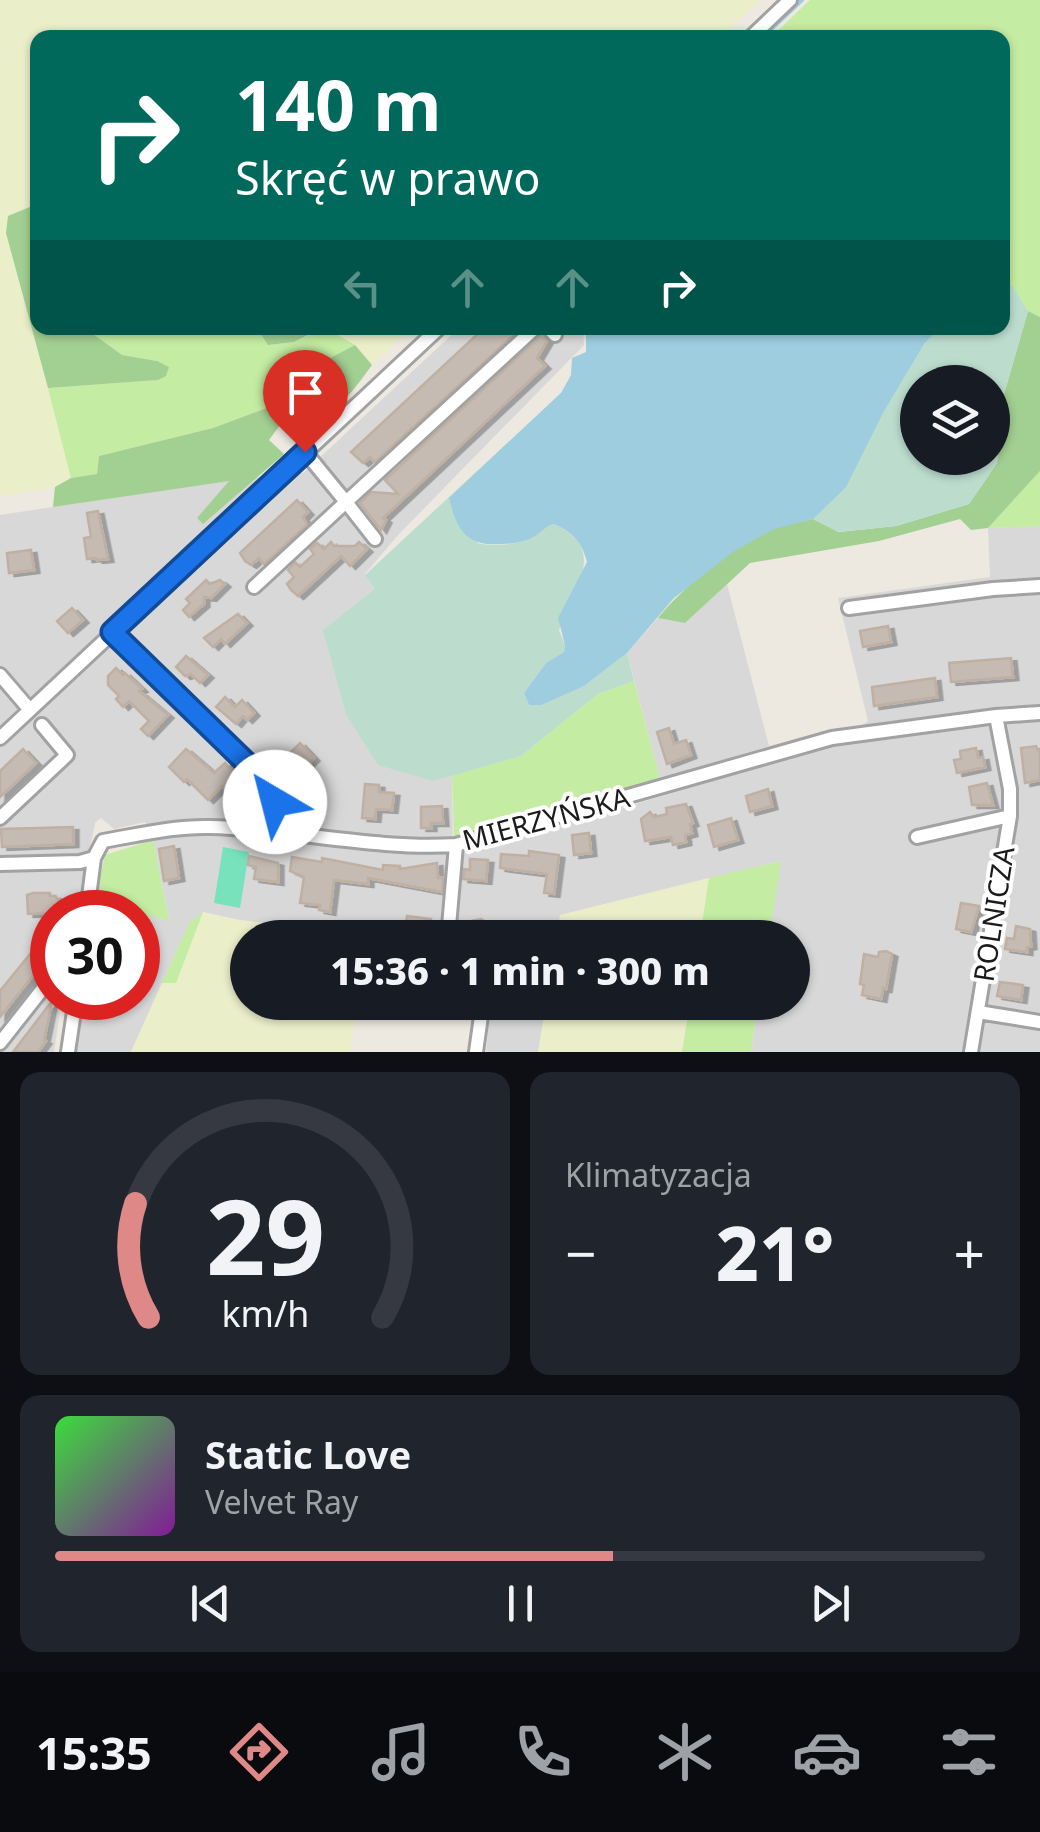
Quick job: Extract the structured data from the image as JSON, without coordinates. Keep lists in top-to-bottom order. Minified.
{"streets":{"street":["MIERZYŃSKA","ROLNICZA"]},"crossings":[["MIERZYŃSKA","ROLNICZA"]],"page":{"turn":["140 m","Skręć w prawo"],"limit":"30","trip":"15:36 · 1 min · 300 m","tile":"Klimatyzacja","heat":["−","21°","+"],"song":["Static Love","Velvet Ray"],"tabs":"15:35","gauge":["29","km/h"]}}
